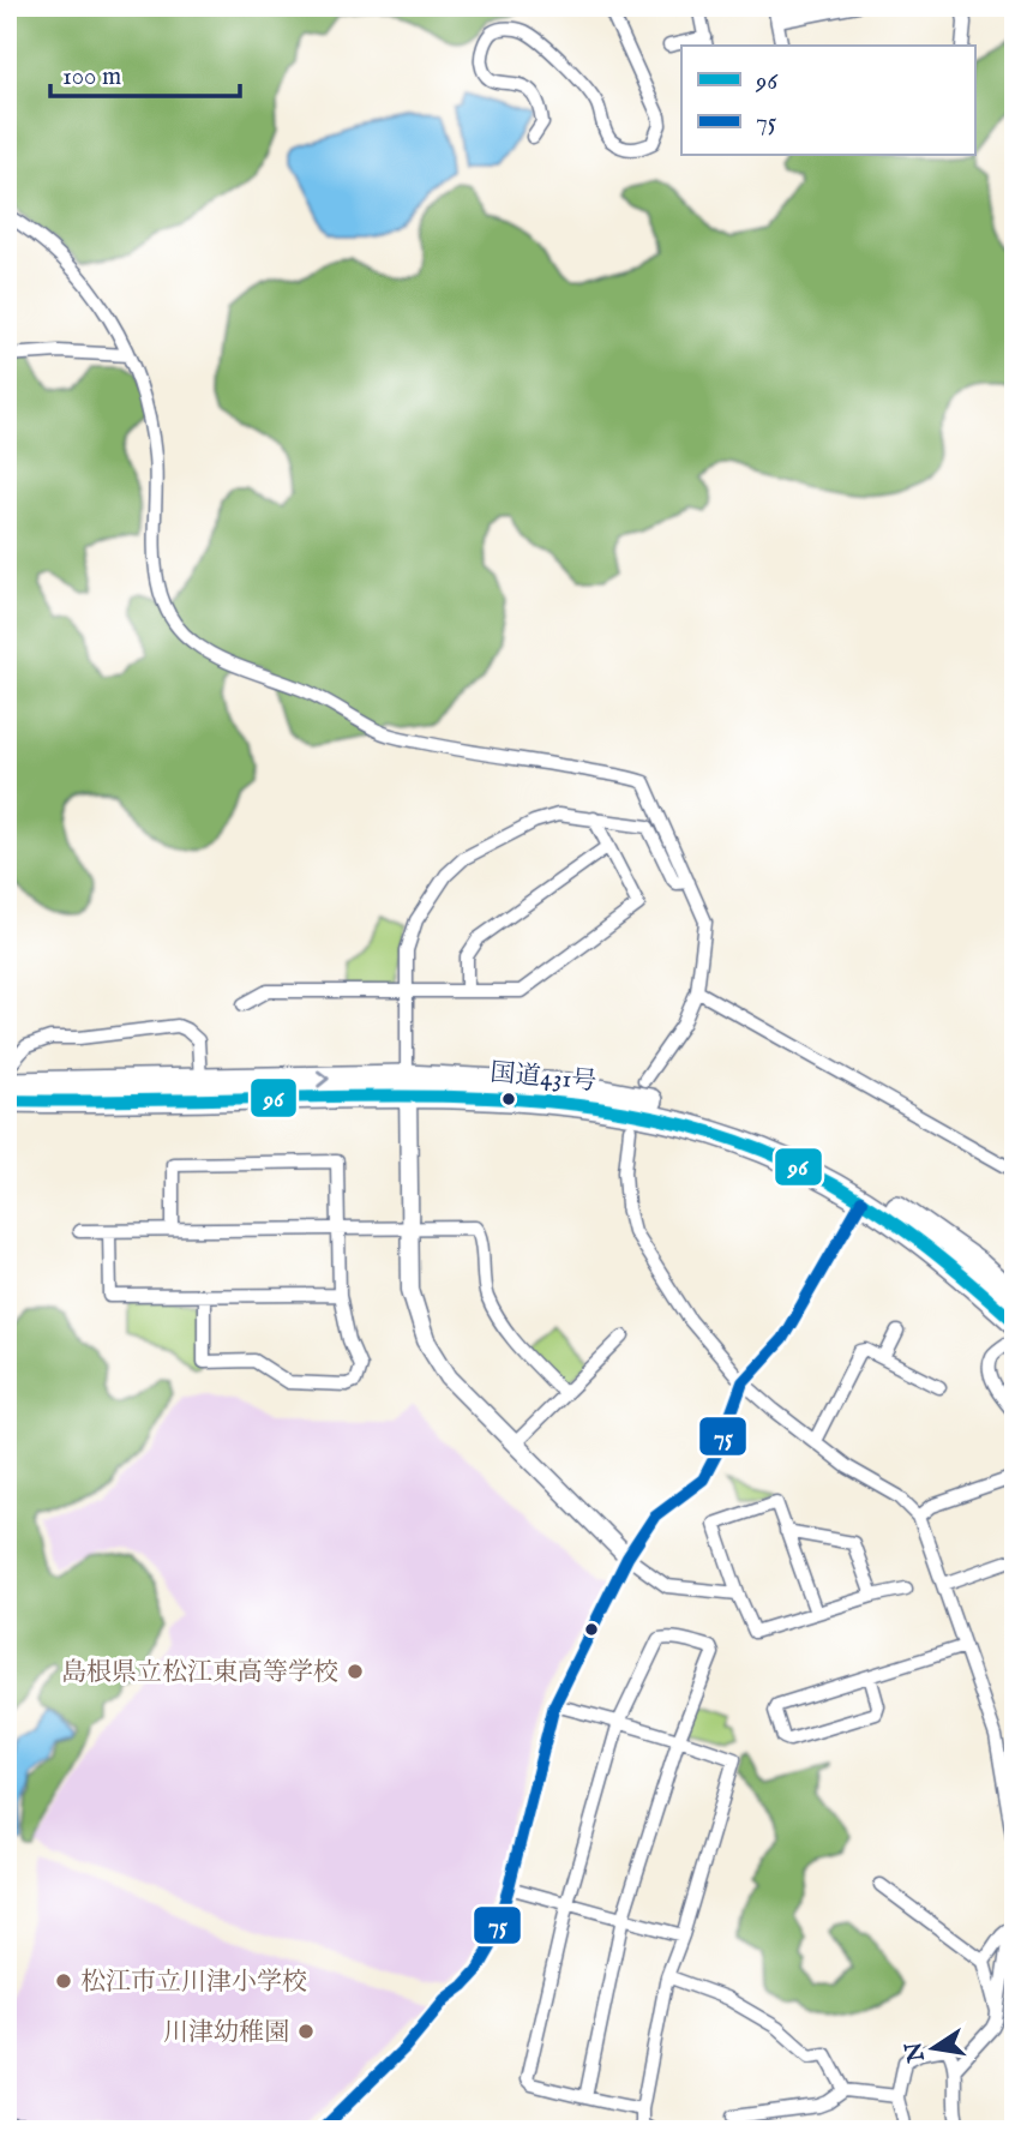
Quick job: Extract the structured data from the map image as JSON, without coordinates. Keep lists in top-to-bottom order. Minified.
{"streets":{"highway":["国道431号"]},"places":["島根県立松江東高等学校","松江市立川津小学校","川津幼稚園"],"lines":["transit line 96","transit line 75"],"legend":["96","75"],"scale_bar":"100 m","north":"left"}
